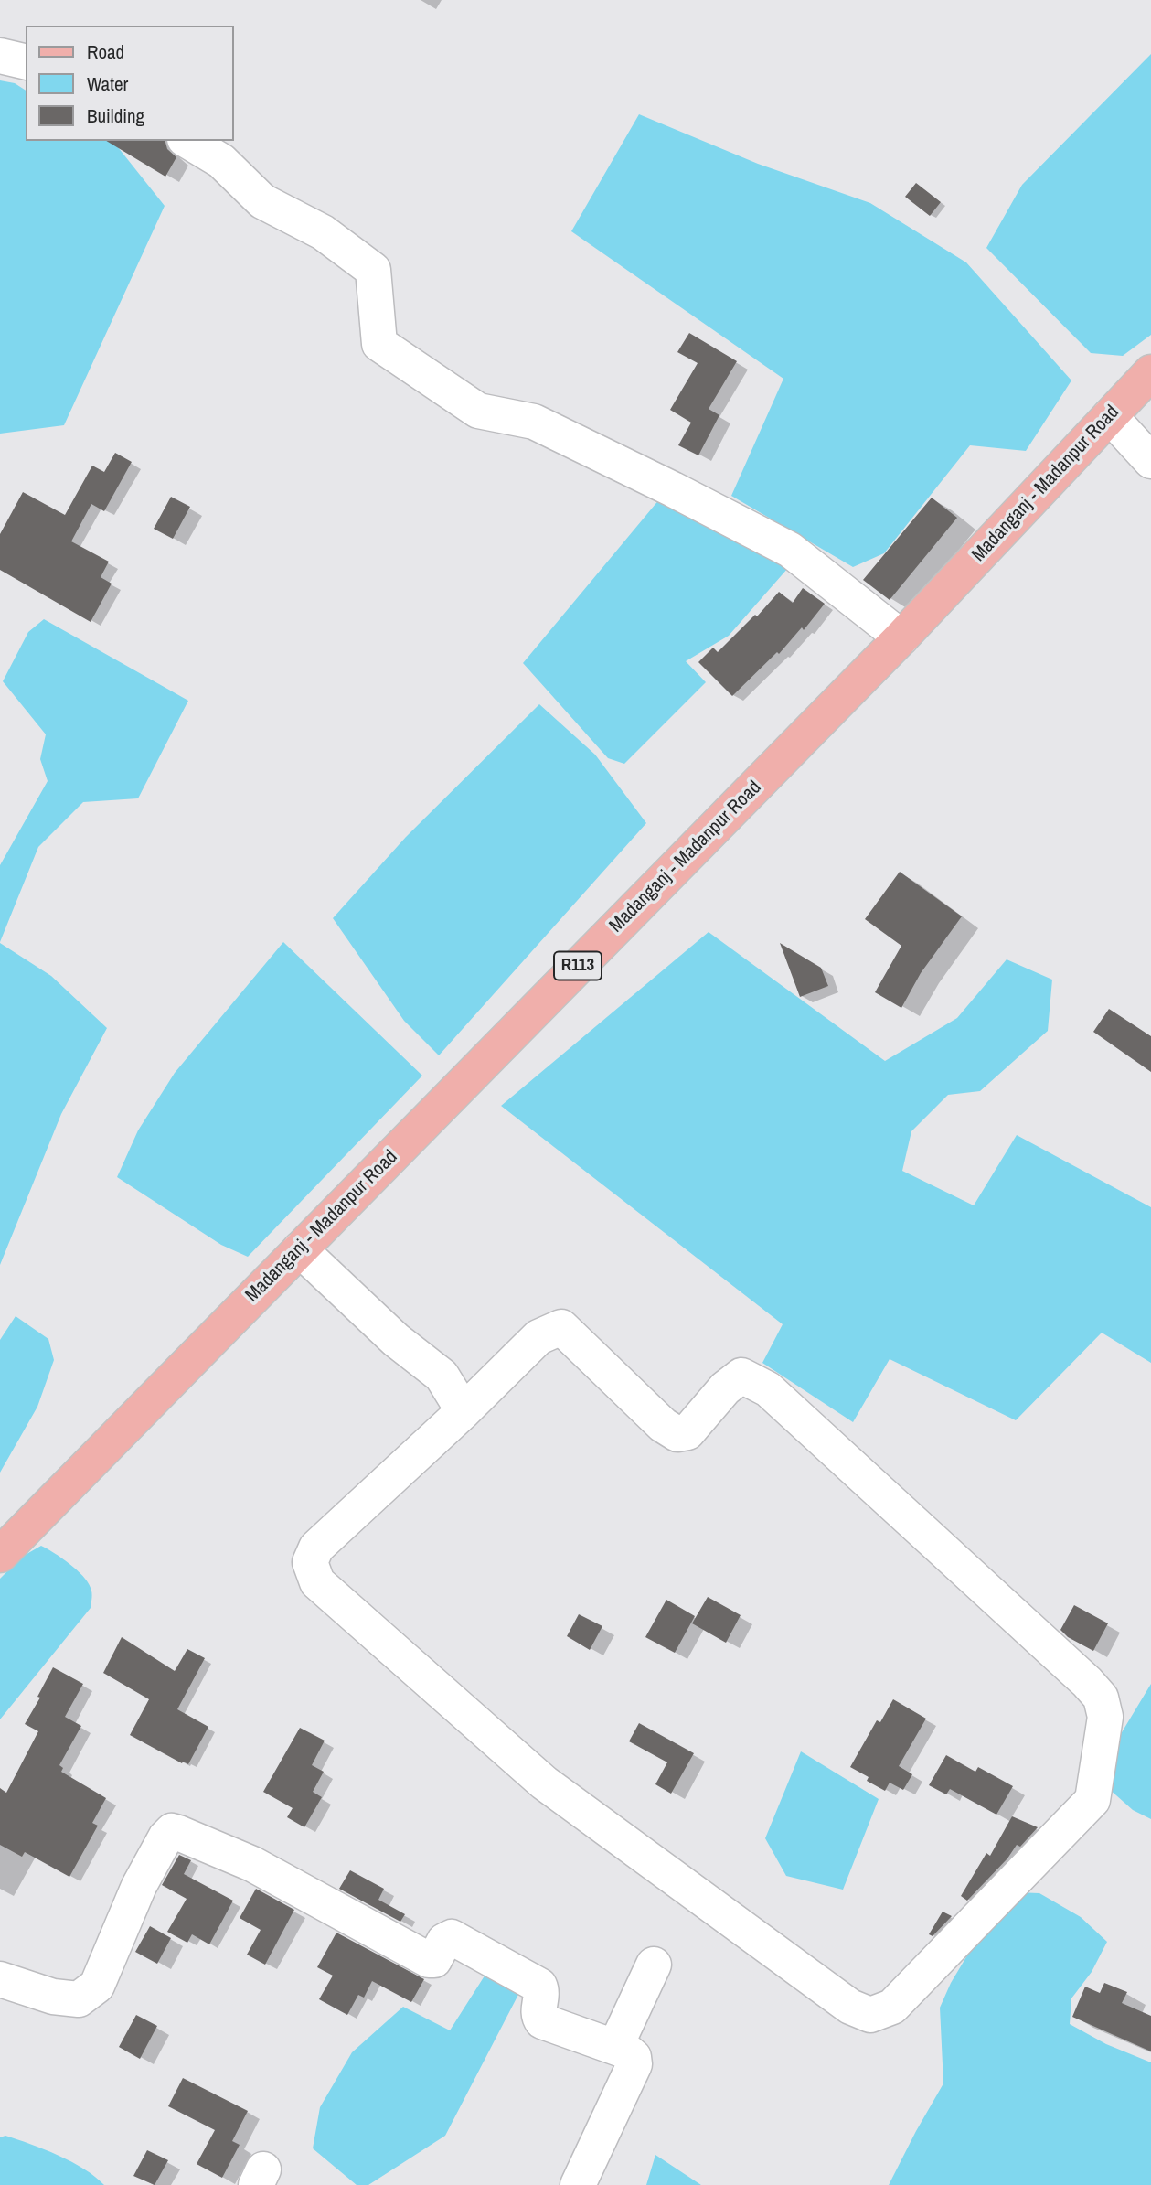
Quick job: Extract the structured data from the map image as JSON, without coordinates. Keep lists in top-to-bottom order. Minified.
{"streets":{"main road":["Madanganj - Madanpur Road","R113"]},"legend":["Road","Water","Building"]}
